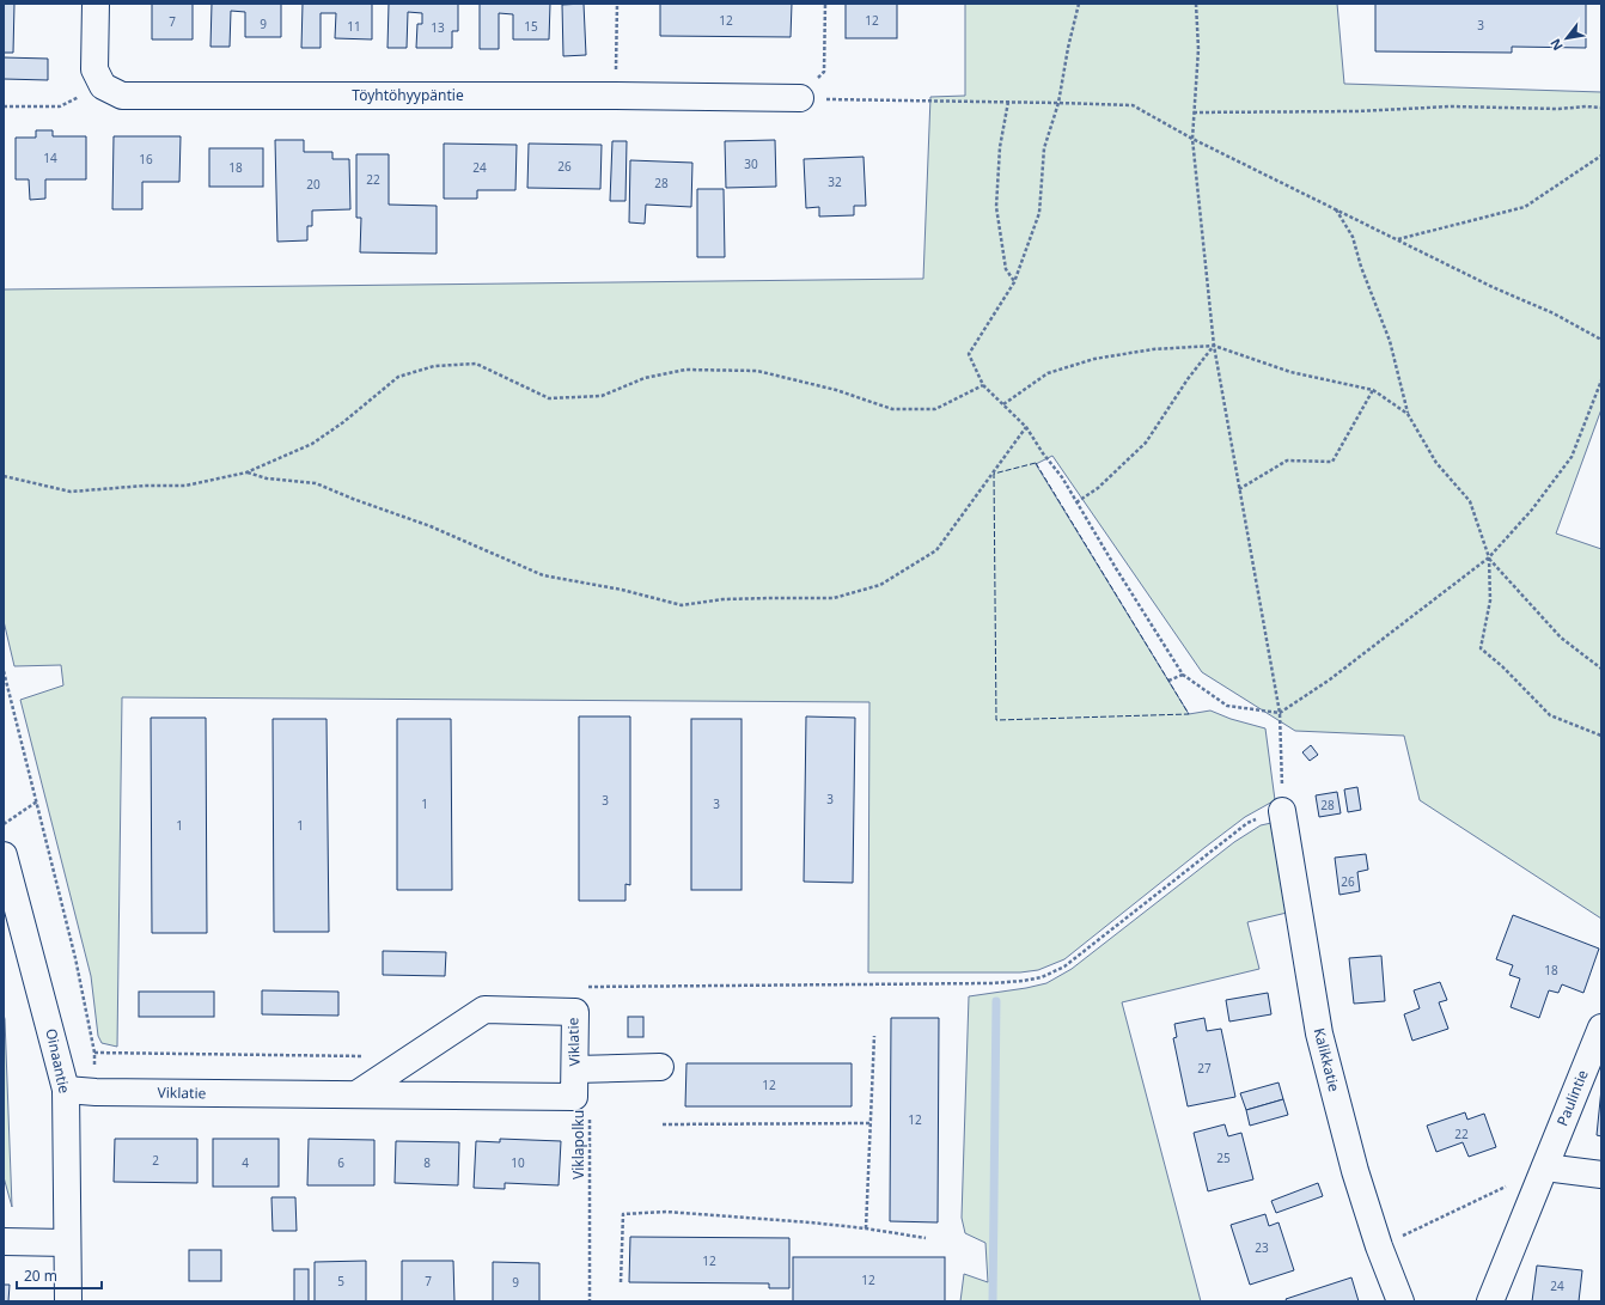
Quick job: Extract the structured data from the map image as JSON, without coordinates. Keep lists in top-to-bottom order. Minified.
{"streets":{"street":["Töyhtöhyypäntie","Viklatie","Kalikkatie","Oinaantie","Paulintie"],"path":["Viklapolku"]},"crossings":[["Viklatie","Oinaantie"]],"house_numbers":["12","12","7","9","3","11","15","13","14","16","30","26","18","24","22","32","28","20","3","3","1","3","28","1","1","26","18","27","12","12","22","25","2","4","6","8","10","23","12","12","5","7","9","24"],"scale_bar":"20 m","north":"bottom left"}
